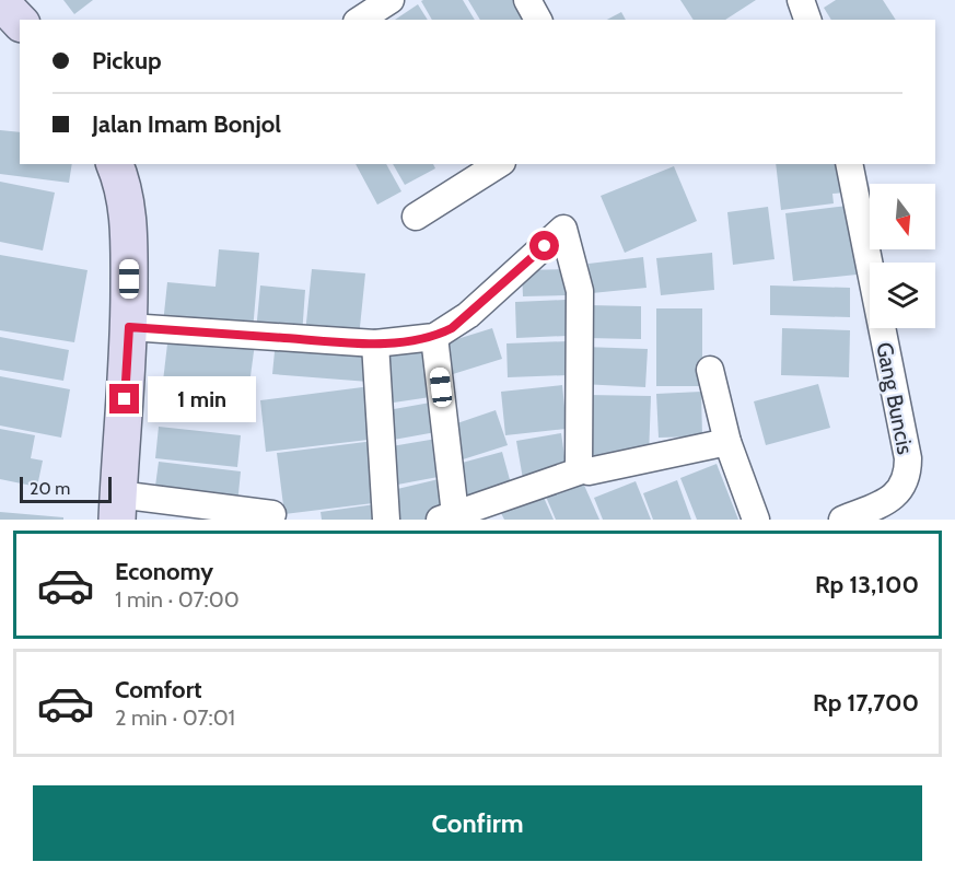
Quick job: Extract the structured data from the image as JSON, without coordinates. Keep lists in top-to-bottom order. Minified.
{"streets":{"street":["Gang Buncis"]},"scale_bar":"20 m","north":"bottom","page":{"banner":["Pickup","Jalan Imam Bonjol"],"bubble":"1 min","scale":"20 m","list":[{"name":"Economy","note":"1 min · 07:00","value":"Rp 13,100"},{"name":"Comfort","note":"2 min · 07:01","value":"Rp 17,700"}],"buttons":"Confirm"}}
